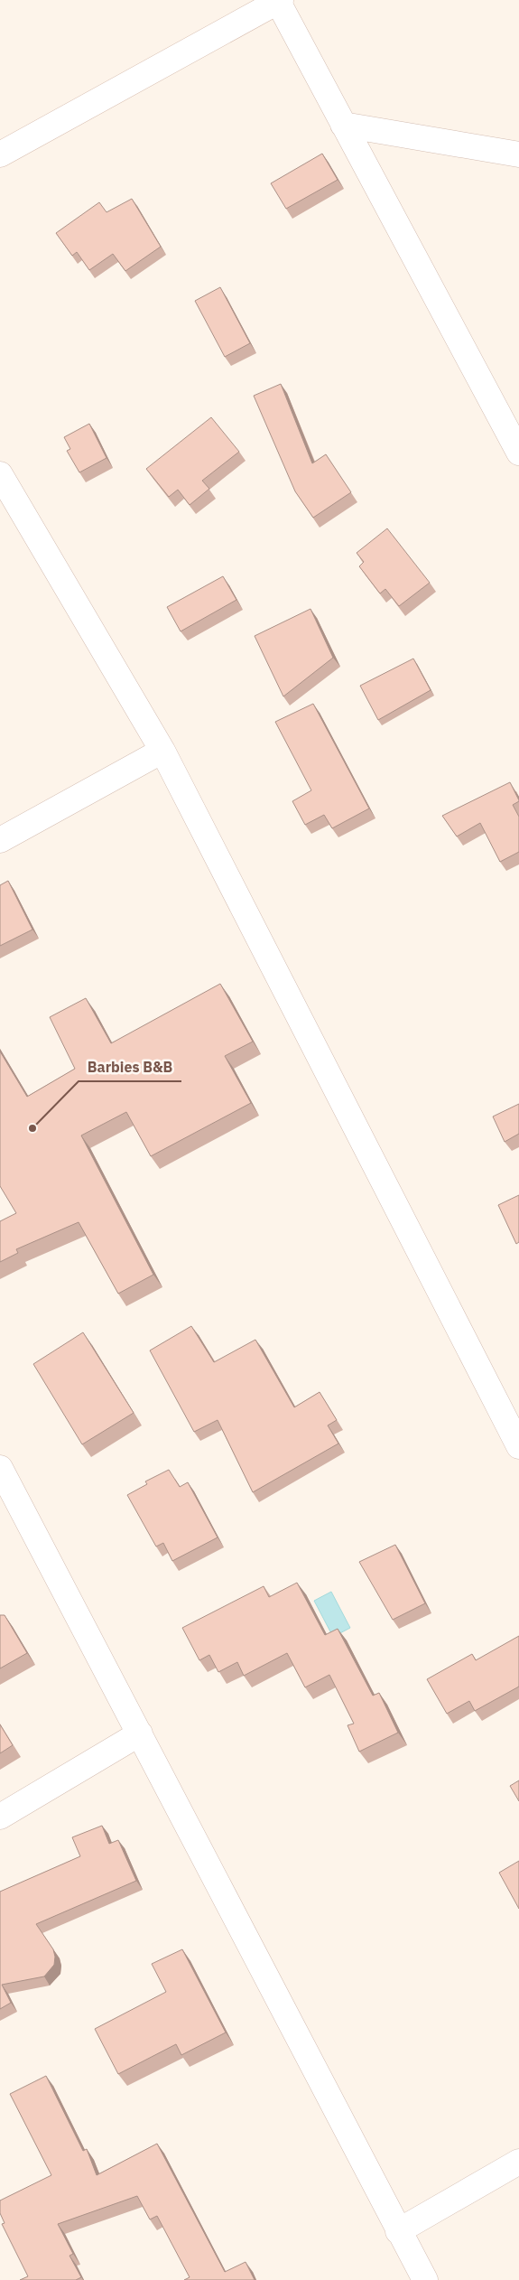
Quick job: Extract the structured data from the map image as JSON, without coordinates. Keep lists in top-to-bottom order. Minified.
{"places":["Barbies B&B"]}
